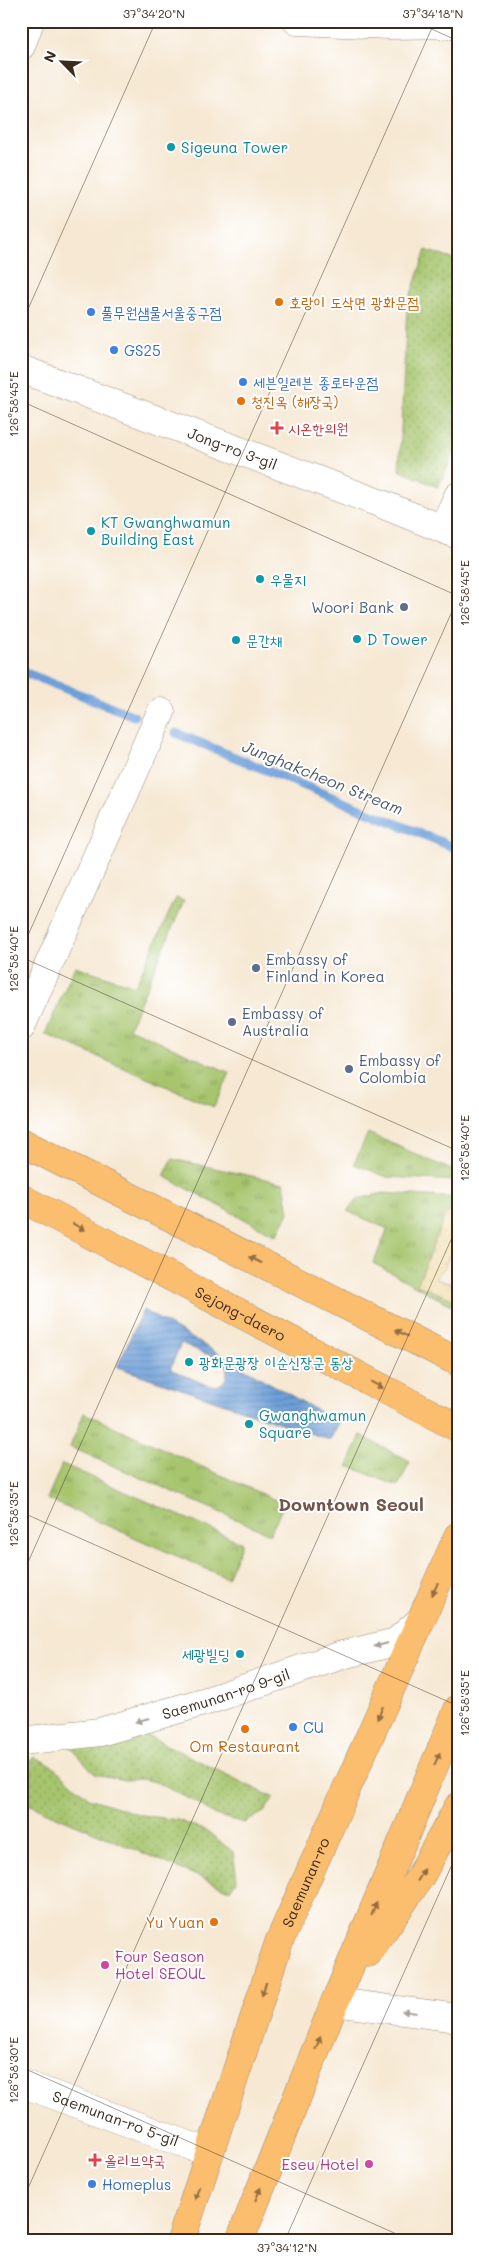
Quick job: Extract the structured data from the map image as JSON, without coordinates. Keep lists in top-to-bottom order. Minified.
{"streets":{"main road":["Sejong-daero","Saemunan-ro"],"street":["Jong-ro 3-gil","Saemunan-ro 9-gil","Saemunan-ro 5-gil"]},"crossings":[["Saemunan-ro 9-gil","Saemunan-ro"],["Saemunan-ro","Saemunan-ro 5-gil"]],"one_way":["Saemunan-ro 9-gil"],"districts":["Downtown Seoul"],"water":["Junghakcheon Stream"],"places":{"other":["Sigeuna Tower","호랑이 도삭면 광화문점","풀무원샘물서울중구점","GS25","세븐일레븐 종로타운점","청진옥 (해장국)","KT Gwanghwamun Building East","우물지","Woori Bank","D Tower","문간채","Embassy of Finland in Korea","Embassy of Australia","Embassy of Colombia","광화문광장 이순신장군 동상","Gwanghwamun Square","세광빌딩","CU","Om Restaurant","Yu Yuan","Four Season Hotel SEOUL","Eseu Hotel","Homeplus"],"health":["시온한의원","올리브약국"]},"north":"top left","coordinates":["37°34'20\"N","37°34'18\"N","126°58'45\"E","126°58'40\"E","126°58'35\"E","126°58'30\"E","37°34'12\"N"]}
